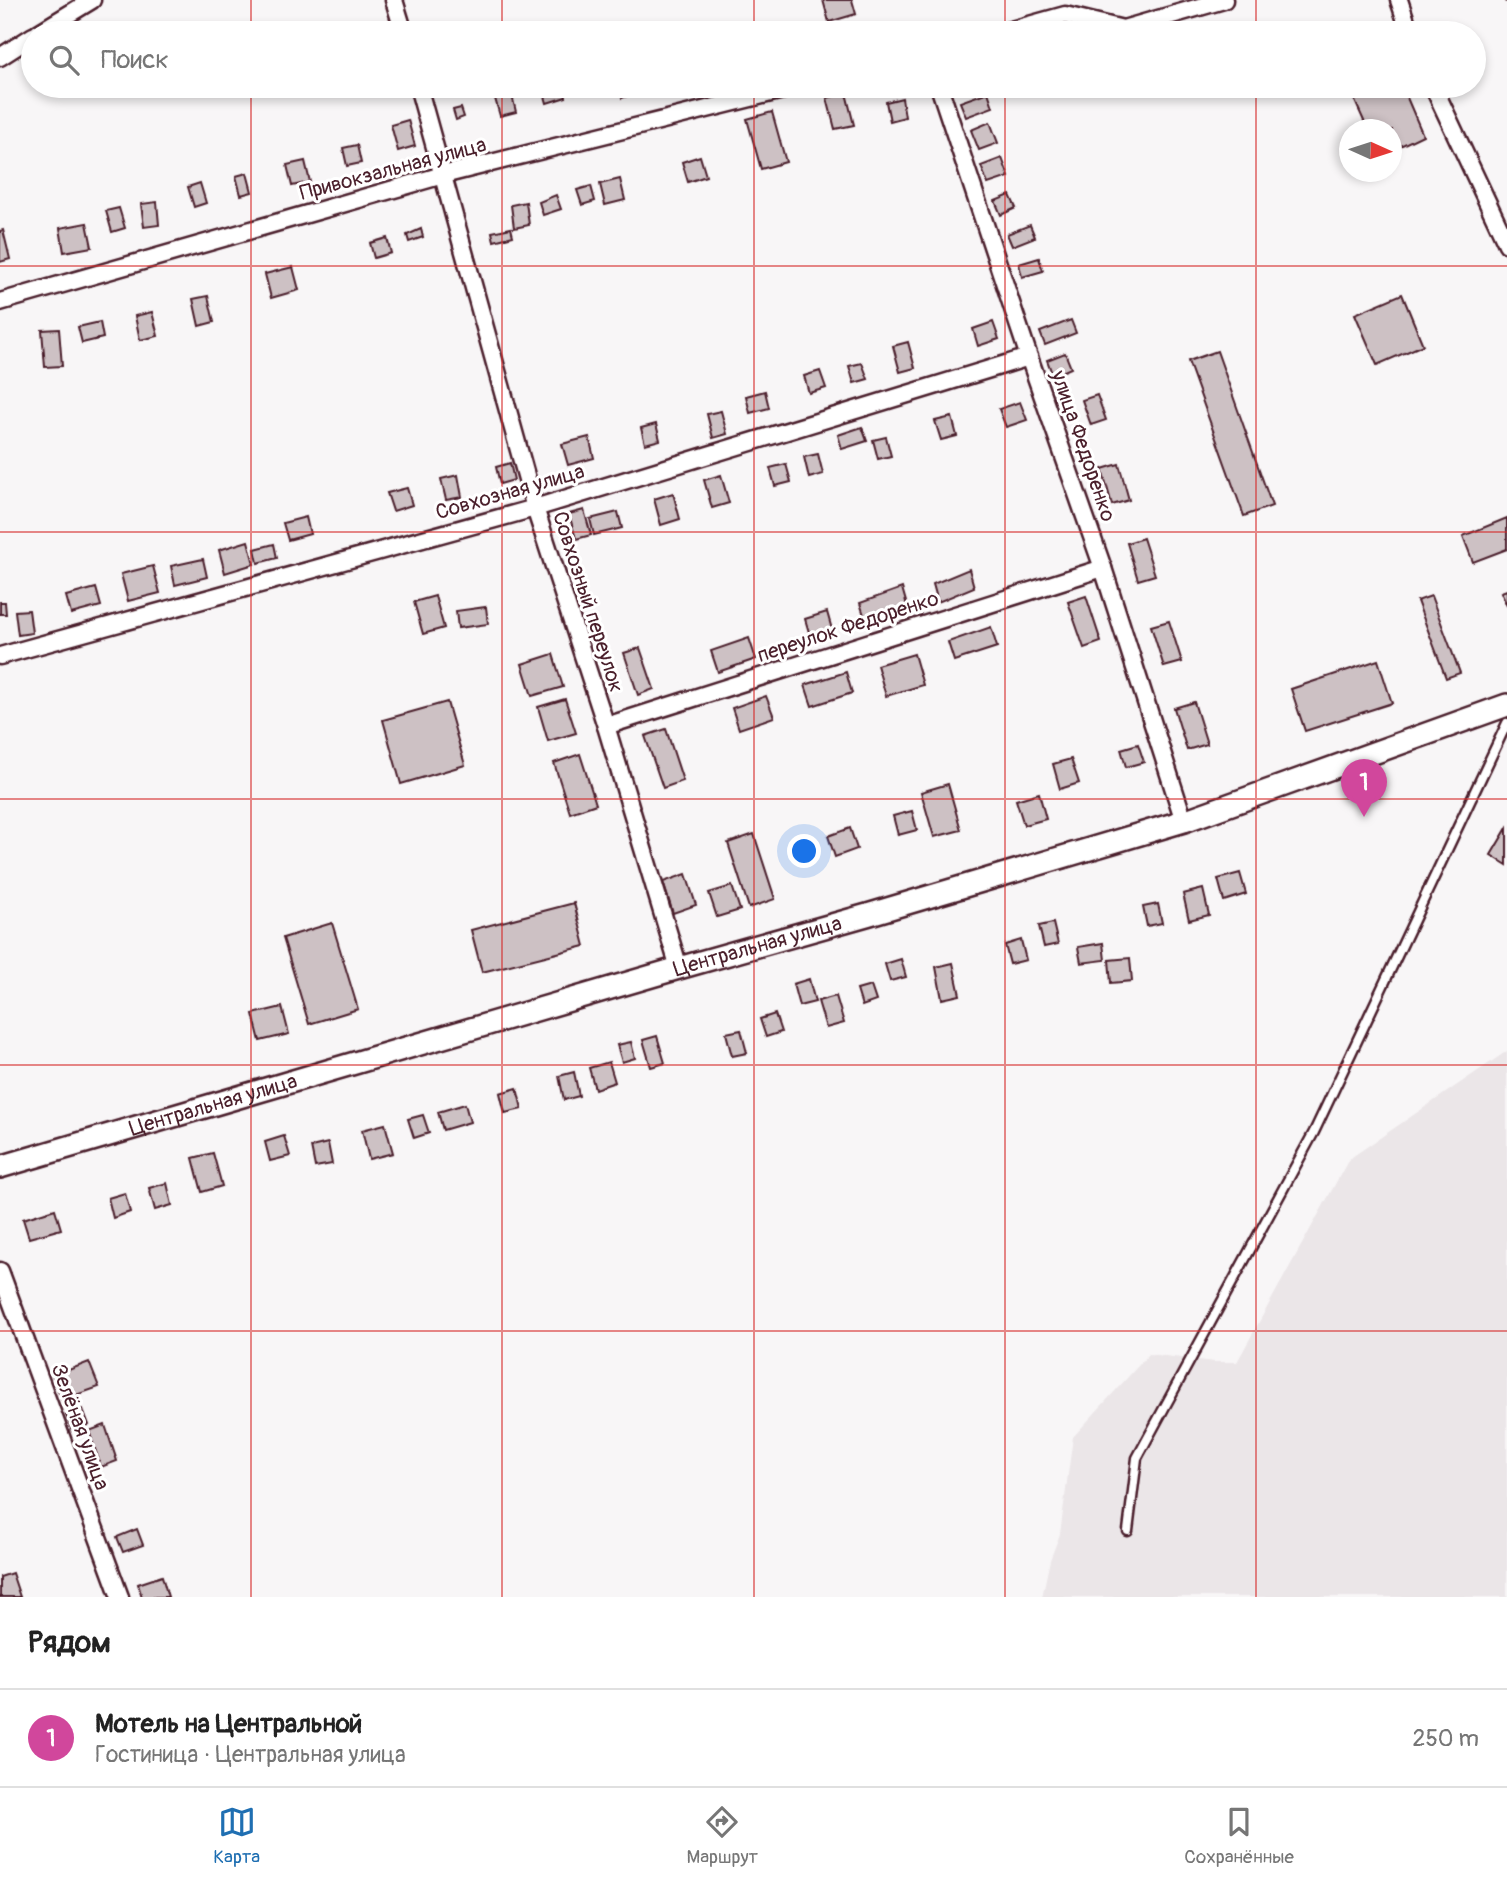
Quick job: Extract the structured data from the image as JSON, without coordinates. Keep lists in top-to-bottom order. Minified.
{"streets":{"street":["Привокзальная улица","улица Федоренко","Совхозная улица","Совхозный переулок","переулок Федоренко","Центральная улица","Зелёная улица"]},"crossings":[["Привокзальная улица","Совхозный переулок"],["улица Федоренко","Совхозная улица"],["улица Федоренко","переулок Федоренко"],["улица Федоренко","Центральная улица"],["Совхозная улица","Совхозный переулок"],["Совхозный переулок","переулок Федоренко"],["Совхозный переулок","Центральная улица"]],"north":"right","page":{"search":"Поиск","pins":"1","heading":"Рядом","list":[{"mark":"1","name":"Мотель на Центральной","note":"Гостиница · Центральная улица","value":"250 m"}],"nav":["Карта","Маршрут","Сохранённые"]}}
